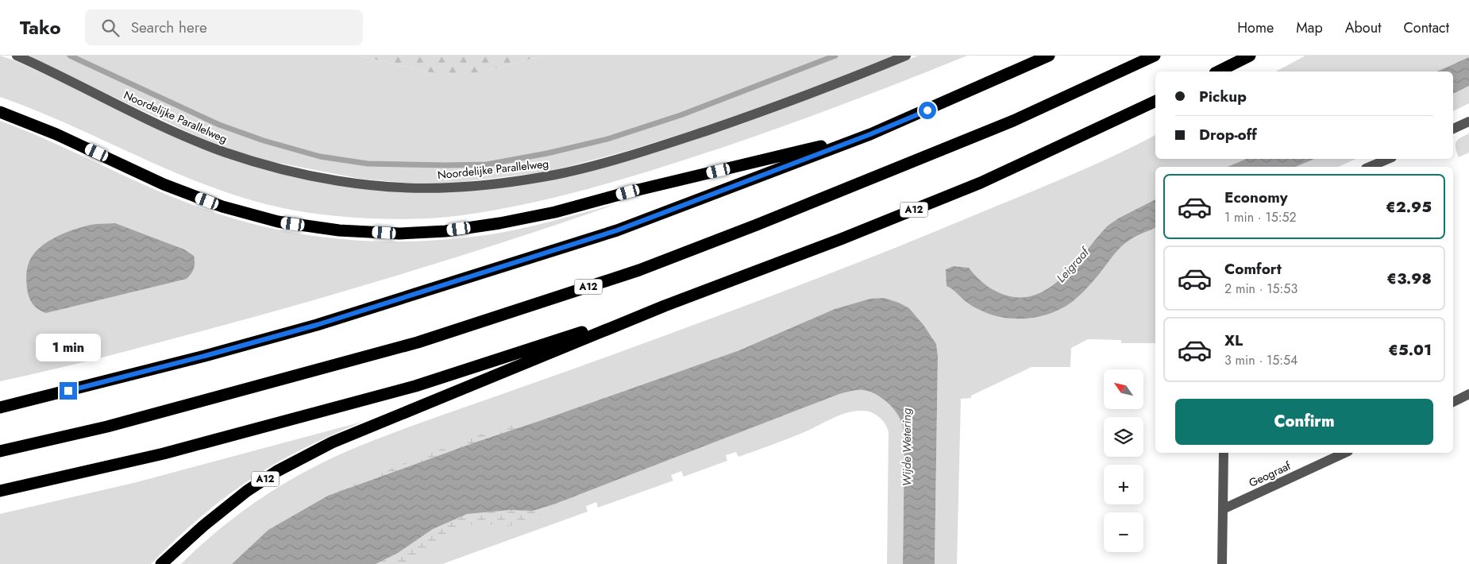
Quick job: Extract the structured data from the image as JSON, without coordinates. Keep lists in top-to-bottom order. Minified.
{"streets":{"highway":["A12"],"street":["Noordelijke Parallelweg","Geograaf"]},"water":["Leigraaf","Wijde Wetering"],"north":"top left","page":{"header":"Tako","search":"Search here","nav":["Home","Map","About","Contact"],"banner":["Pickup","Drop-off"],"list":[{"name":"Economy","note":"1 min · 15:52","value":"€2.95"},{"name":"Comfort","note":"2 min · 15:53","value":"€3.98"},{"name":"XL","note":"3 min · 15:54","value":"€5.01"}],"bubble":"1 min","map_buttons":["+","−"],"buttons":"Confirm"}}
